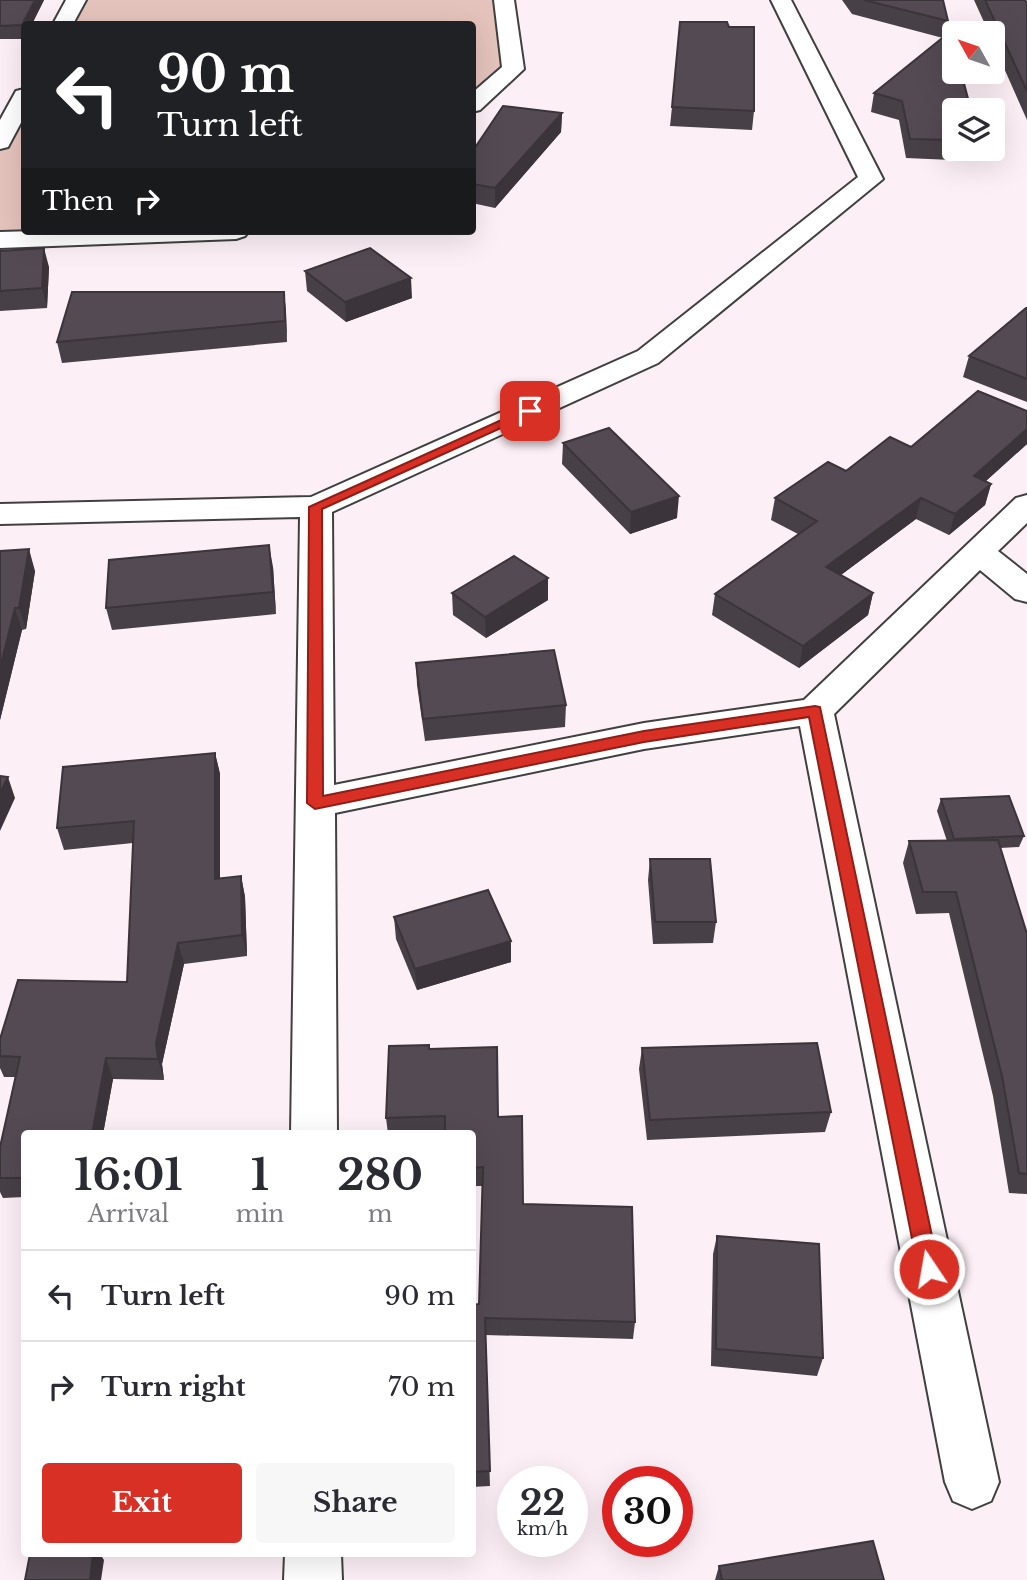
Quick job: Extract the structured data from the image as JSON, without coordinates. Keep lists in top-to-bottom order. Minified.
{"north":"top left","page":{"turn":["90 m","Turn left"],"then":"Then","eta":["16:01","Arrival","1","min","280","m"],"list":[{"name":"Turn left","value":"90 m"},{"name":"Turn right","value":"70 m"}],"buttons":["Exit","Share"],"speed":"22 km/h","limit":"30"}}
